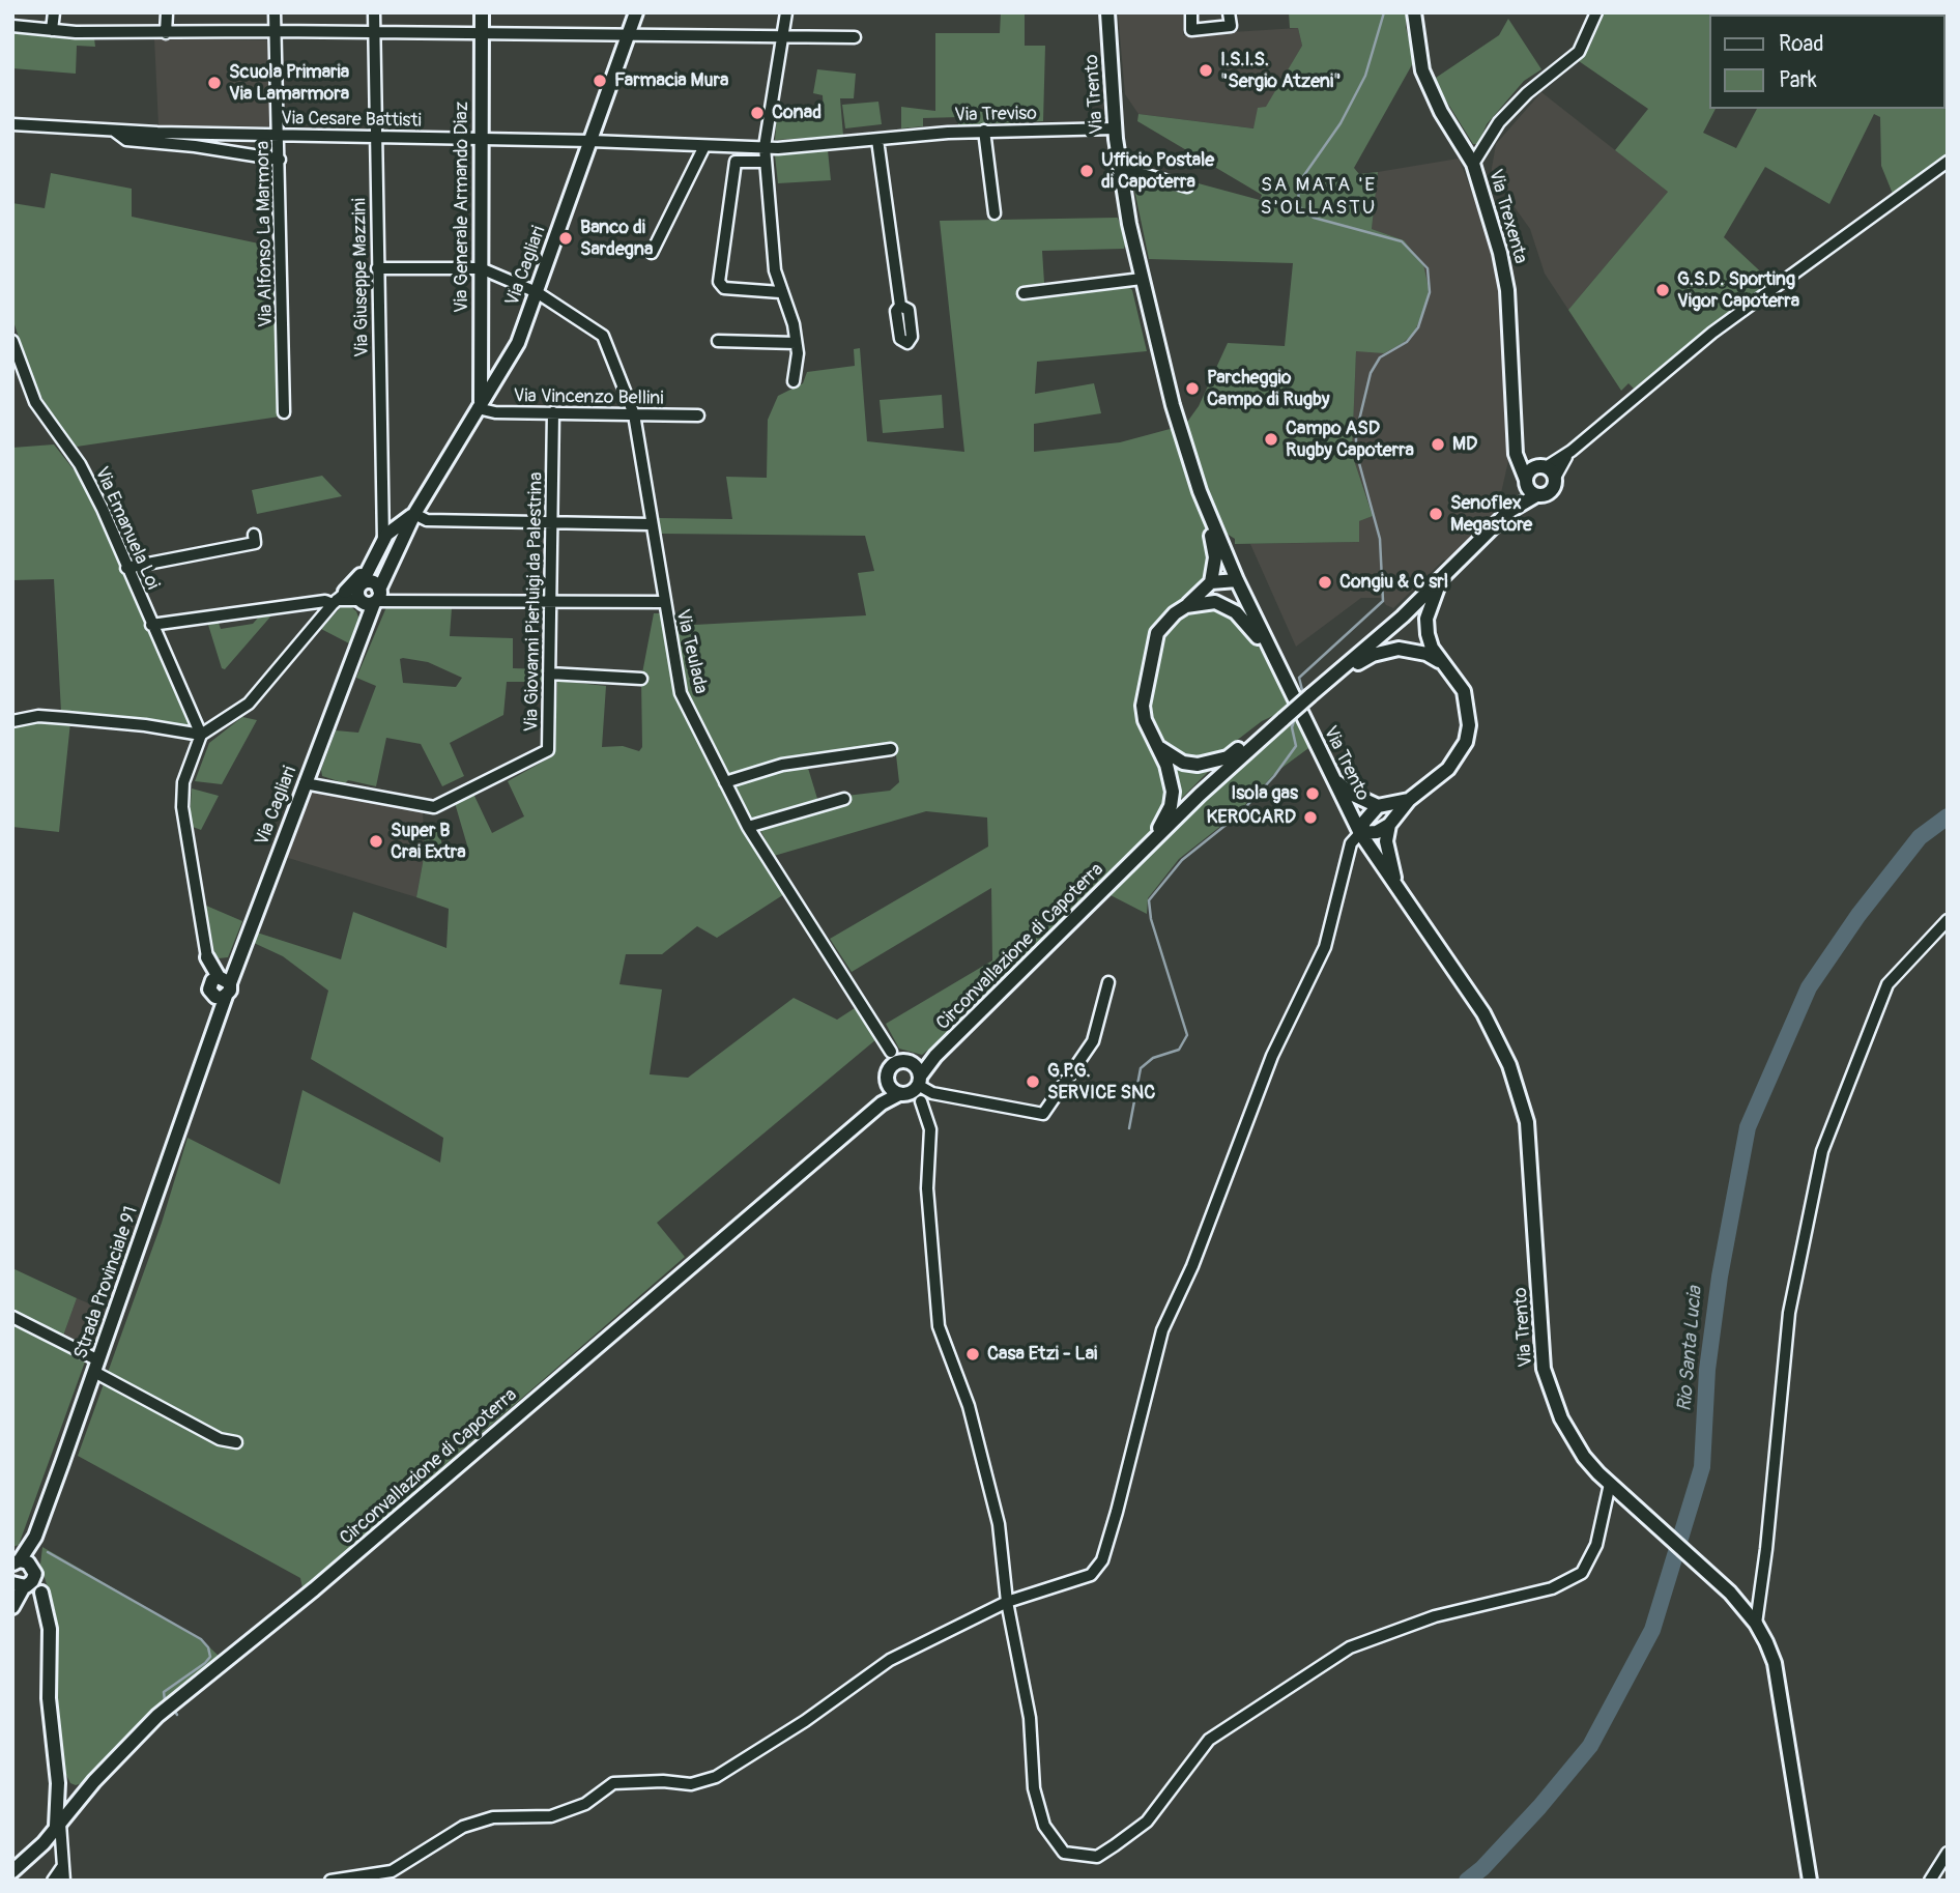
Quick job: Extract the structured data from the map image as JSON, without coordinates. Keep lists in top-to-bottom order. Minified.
{"streets":{"street":["Via Trento","Via Treviso","Via Cesare Battisti","Via Generale Armando Diaz","Via Trexenta","Via Alfonso La Marmora","Via Cagliari","Via Giuseppe Mazzini","Via Vincenzo Bellini","Via Emanuela Loi","Via Giovanni Pierluigi da Palestrina","Via Teulada","Circonvallazione di Capoterra","Strada Provinciale 91"]},"crossings":[["Via Trento","Via Treviso"],["Via Treviso","Via Cesare Battisti"],["Via Cesare Battisti","Via Generale Armando Diaz"],["Via Cesare Battisti","Via Alfonso La Marmora"],["Via Cesare Battisti","Via Cagliari"],["Via Cesare Battisti","Via Giuseppe Mazzini"],["Via Generale Armando Diaz","Via Cagliari"],["Via Generale Armando Diaz","Via Vincenzo Bellini"],["Via Generale Armando Diaz","Via Teulada"],["Via Cagliari","Via Giuseppe Mazzini"],["Via Cagliari","Via Vincenzo Bellini"],["Via Cagliari","Via Giovanni Pierluigi da Palestrina"],["Via Cagliari","Via Teulada"],["Via Cagliari","Strada Provinciale 91"],["Via Vincenzo Bellini","Via Giovanni Pierluigi da Palestrina"],["Via Vincenzo Bellini","Via Teulada"]],"districts":["SA MATA 'E S'OLLASTU"],"water":["Rio Santa Lucia"],"places":["I.S.I.S. \"Sergio Atzeni\"","Farmacia Mura","Scuola Primaria Via Lamarmora","Conad","Ufficio Postale di Capoterra","Banco di Sardegna","G.S.D. Sporting Vigor Capoterra","Parcheggio Campo di Rugby","Campo ASD Rugby Capoterra","MD","Senoflex Megastore","Congiu & C srl","Isola gas","KEROCARD","Super B Crai Extra","G.P.G. SERVICE SNC","Casa Etzi - Lai"],"legend":["Road","Park"]}
